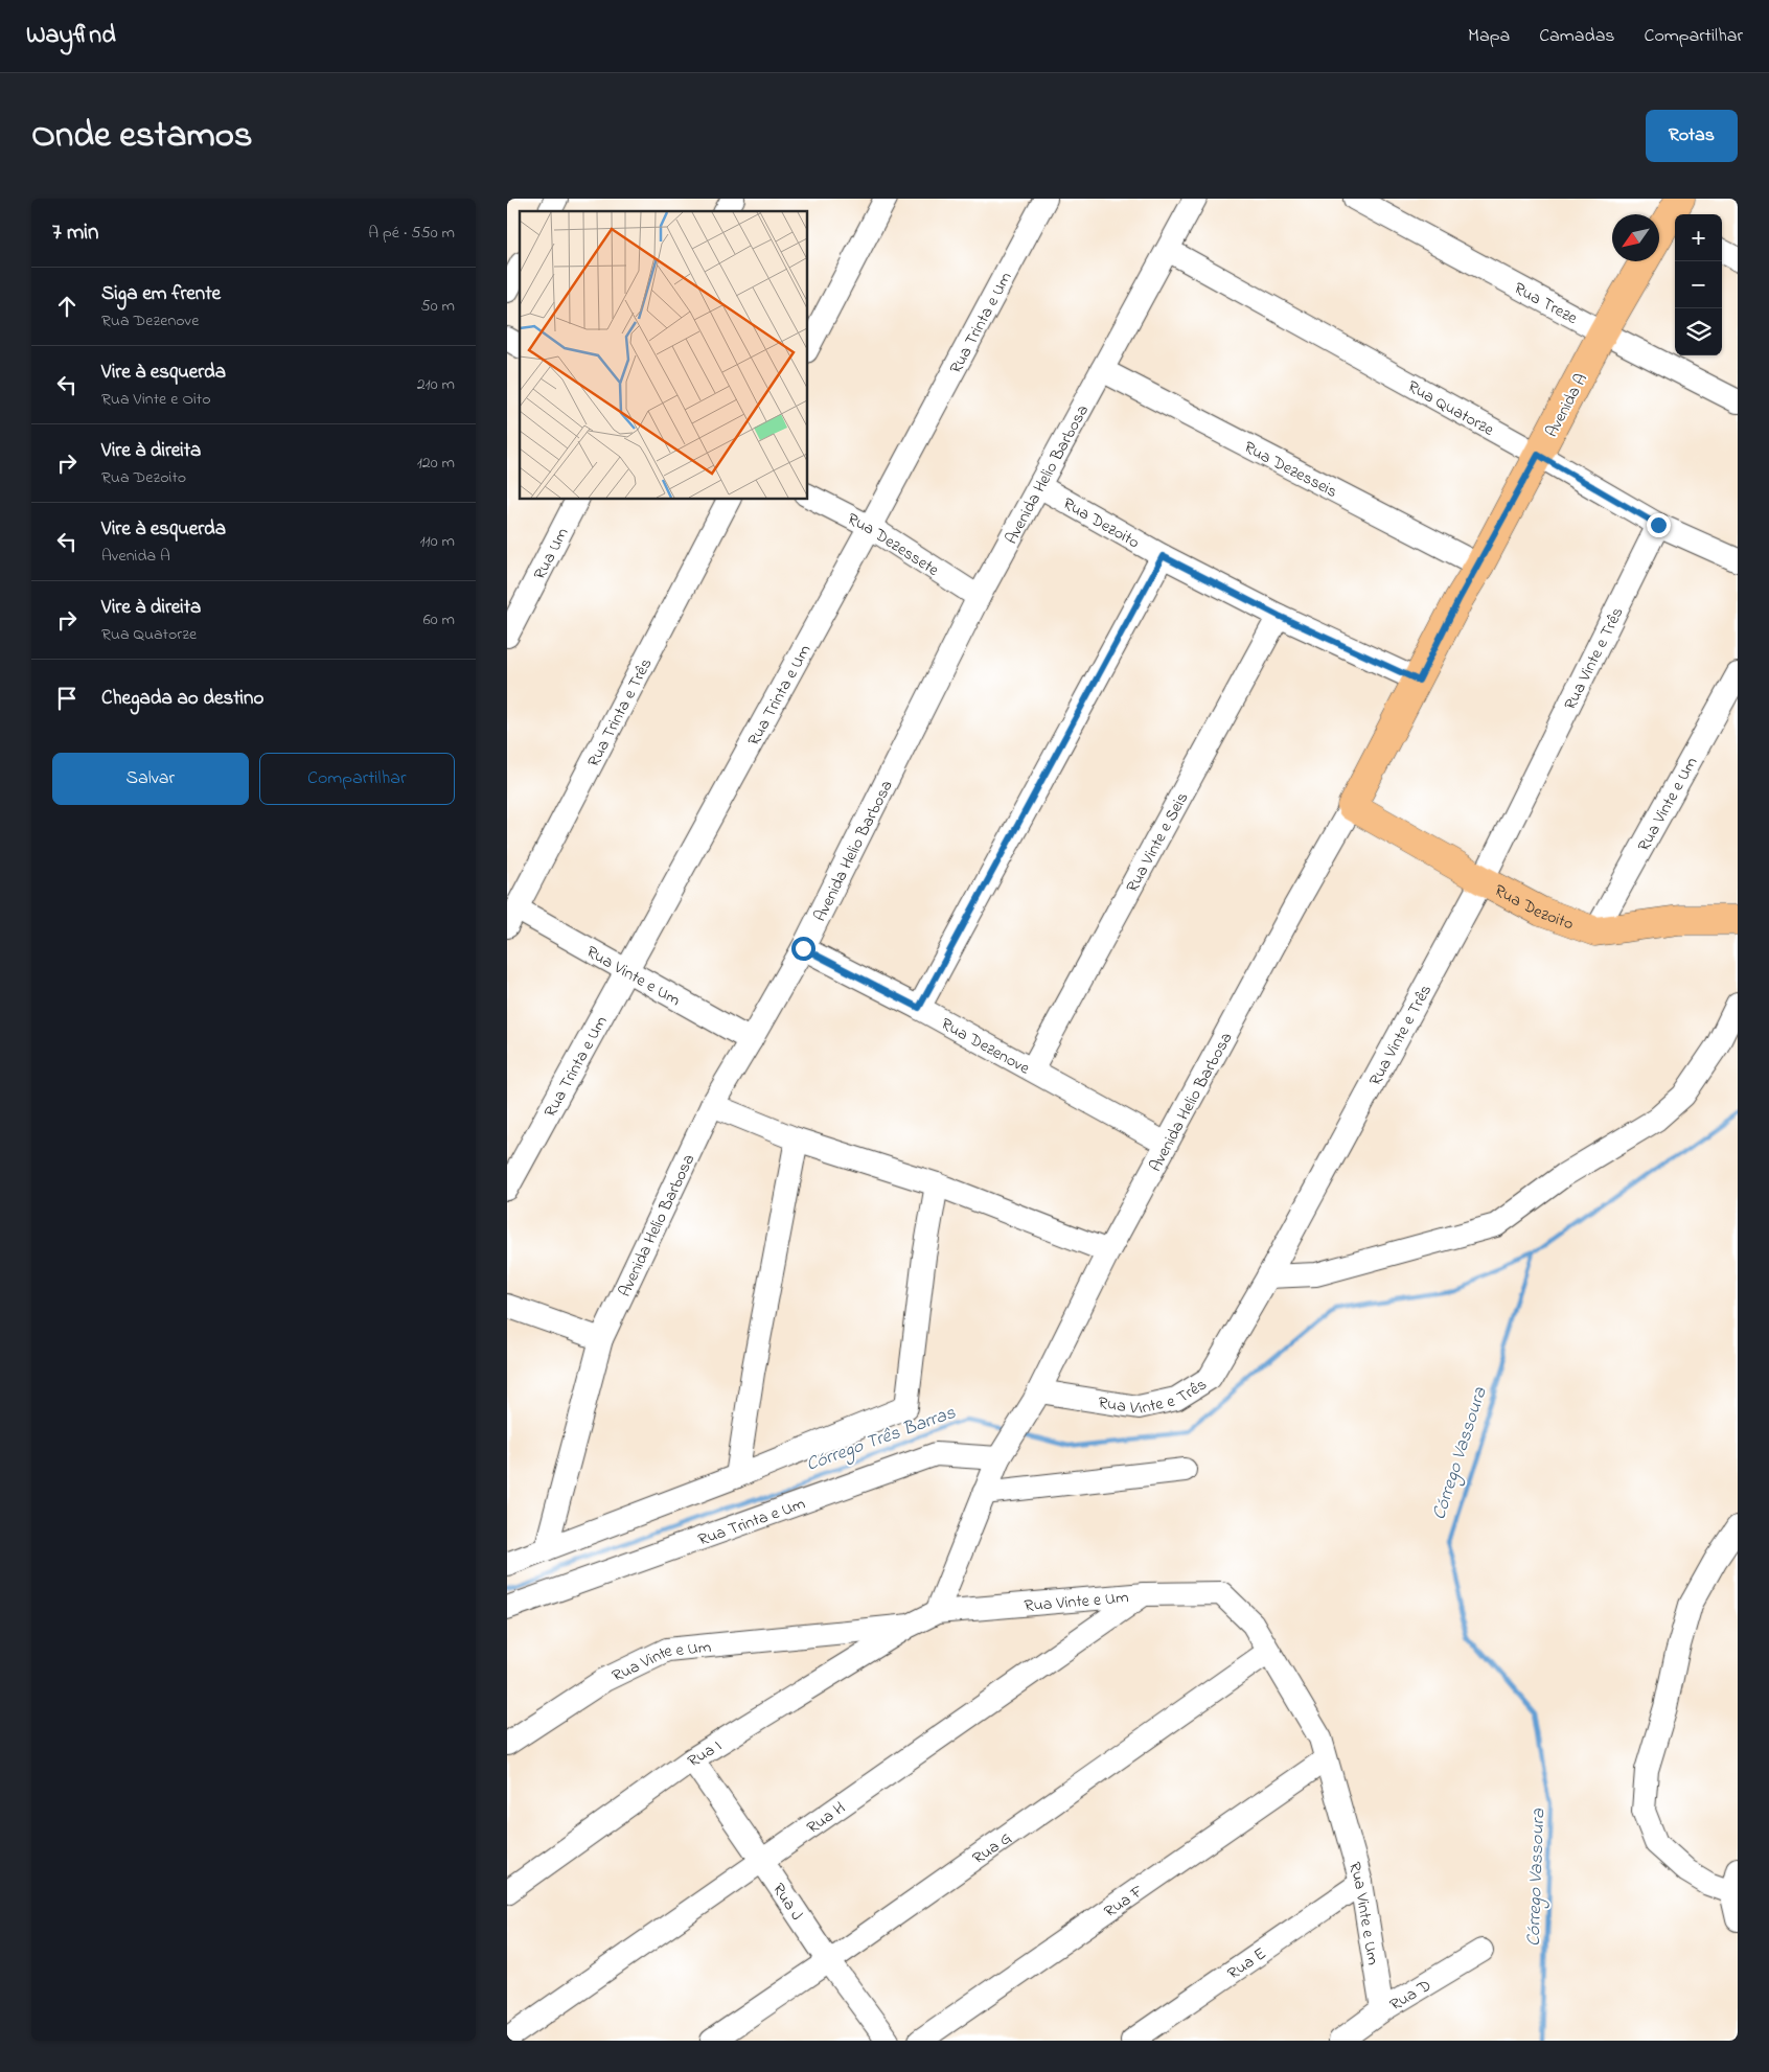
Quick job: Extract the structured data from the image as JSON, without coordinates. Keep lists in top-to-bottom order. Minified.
{"streets":{"main road":["Avenida A","Rua Dezoito"],"street":["Rua Treze","Rua Trinta e Um","Rua Quatorze","Rua Dezesseis","Avenida Helio Barbosa","Rua Dezessete","Rua Um","Rua Vinte e Três","Rua Trinta e Três","Rua Vinte e Um","Rua Vinte e Seis","Rua Dezenove","Rua I","Rua H","Rua G","Rua F","Rua J","Rua E","Rua D"]},"crossings":[["Rua Treze","Avenida A"],["Rua Trinta e Um","Avenida Helio Barbosa"],["Rua Trinta e Um","Rua Dezessete"],["Rua Trinta e Um","Rua Vinte e Um"],["Avenida A","Rua Quatorze"],["Avenida A","Rua Dezesseis"],["Avenida A","Avenida Helio Barbosa"],["Avenida A","Rua Dezoito"],["Rua Quatorze","Avenida Helio Barbosa"],["Rua Quatorze","Rua Vinte e Três"],["Rua Dezesseis","Avenida Helio Barbosa"],["Avenida Helio Barbosa","Rua Dezoito"],["Avenida Helio Barbosa","Rua Dezessete"],["Avenida Helio Barbosa","Rua Vinte e Três"],["Avenida Helio Barbosa","Rua Vinte e Um"],["Avenida Helio Barbosa","Rua Dezenove"],["Rua Dezoito","Rua Vinte e Três"],["Rua Dezoito","Rua Vinte e Um"],["Rua Dezoito","Rua Vinte e Seis"],["Rua Trinta e Três","Rua Vinte e Um"],["Rua Vinte e Um","Rua I"],["Rua Vinte e Um","Rua H"],["Rua Vinte e Um","Rua G"],["Rua Vinte e Um","Rua F"],["Rua Vinte e Um","Rua E"],["Rua Vinte e Um","Rua D"],["Rua Vinte e Seis","Rua Dezenove"],["Rua I","Rua J"],["Rua H","Rua J"],["Rua G","Rua J"]],"water":["Córrego Três Barras","Córrego Vassoura"],"north":"bottom left","page":{"header":"Wayfind","nav":["Mapa","Camadas","Compartilhar"],"title":"Onde estamos","buttons":["Rotas",["Salvar","Compartilhar"]],"heading":["7 min","A pé · 550 m"],"map_buttons":["+","−"],"list":[["Siga em frente","Rua Dezenove","50 m"],["Vire à esquerda","Rua Vinte e Oito","210 m"],["Vire à direita","Rua Dezoito","120 m"],["Vire à esquerda","Avenida A","110 m"],["Vire à direita","Rua Quatorze","60 m"],"Chegada ao destino"]}}
